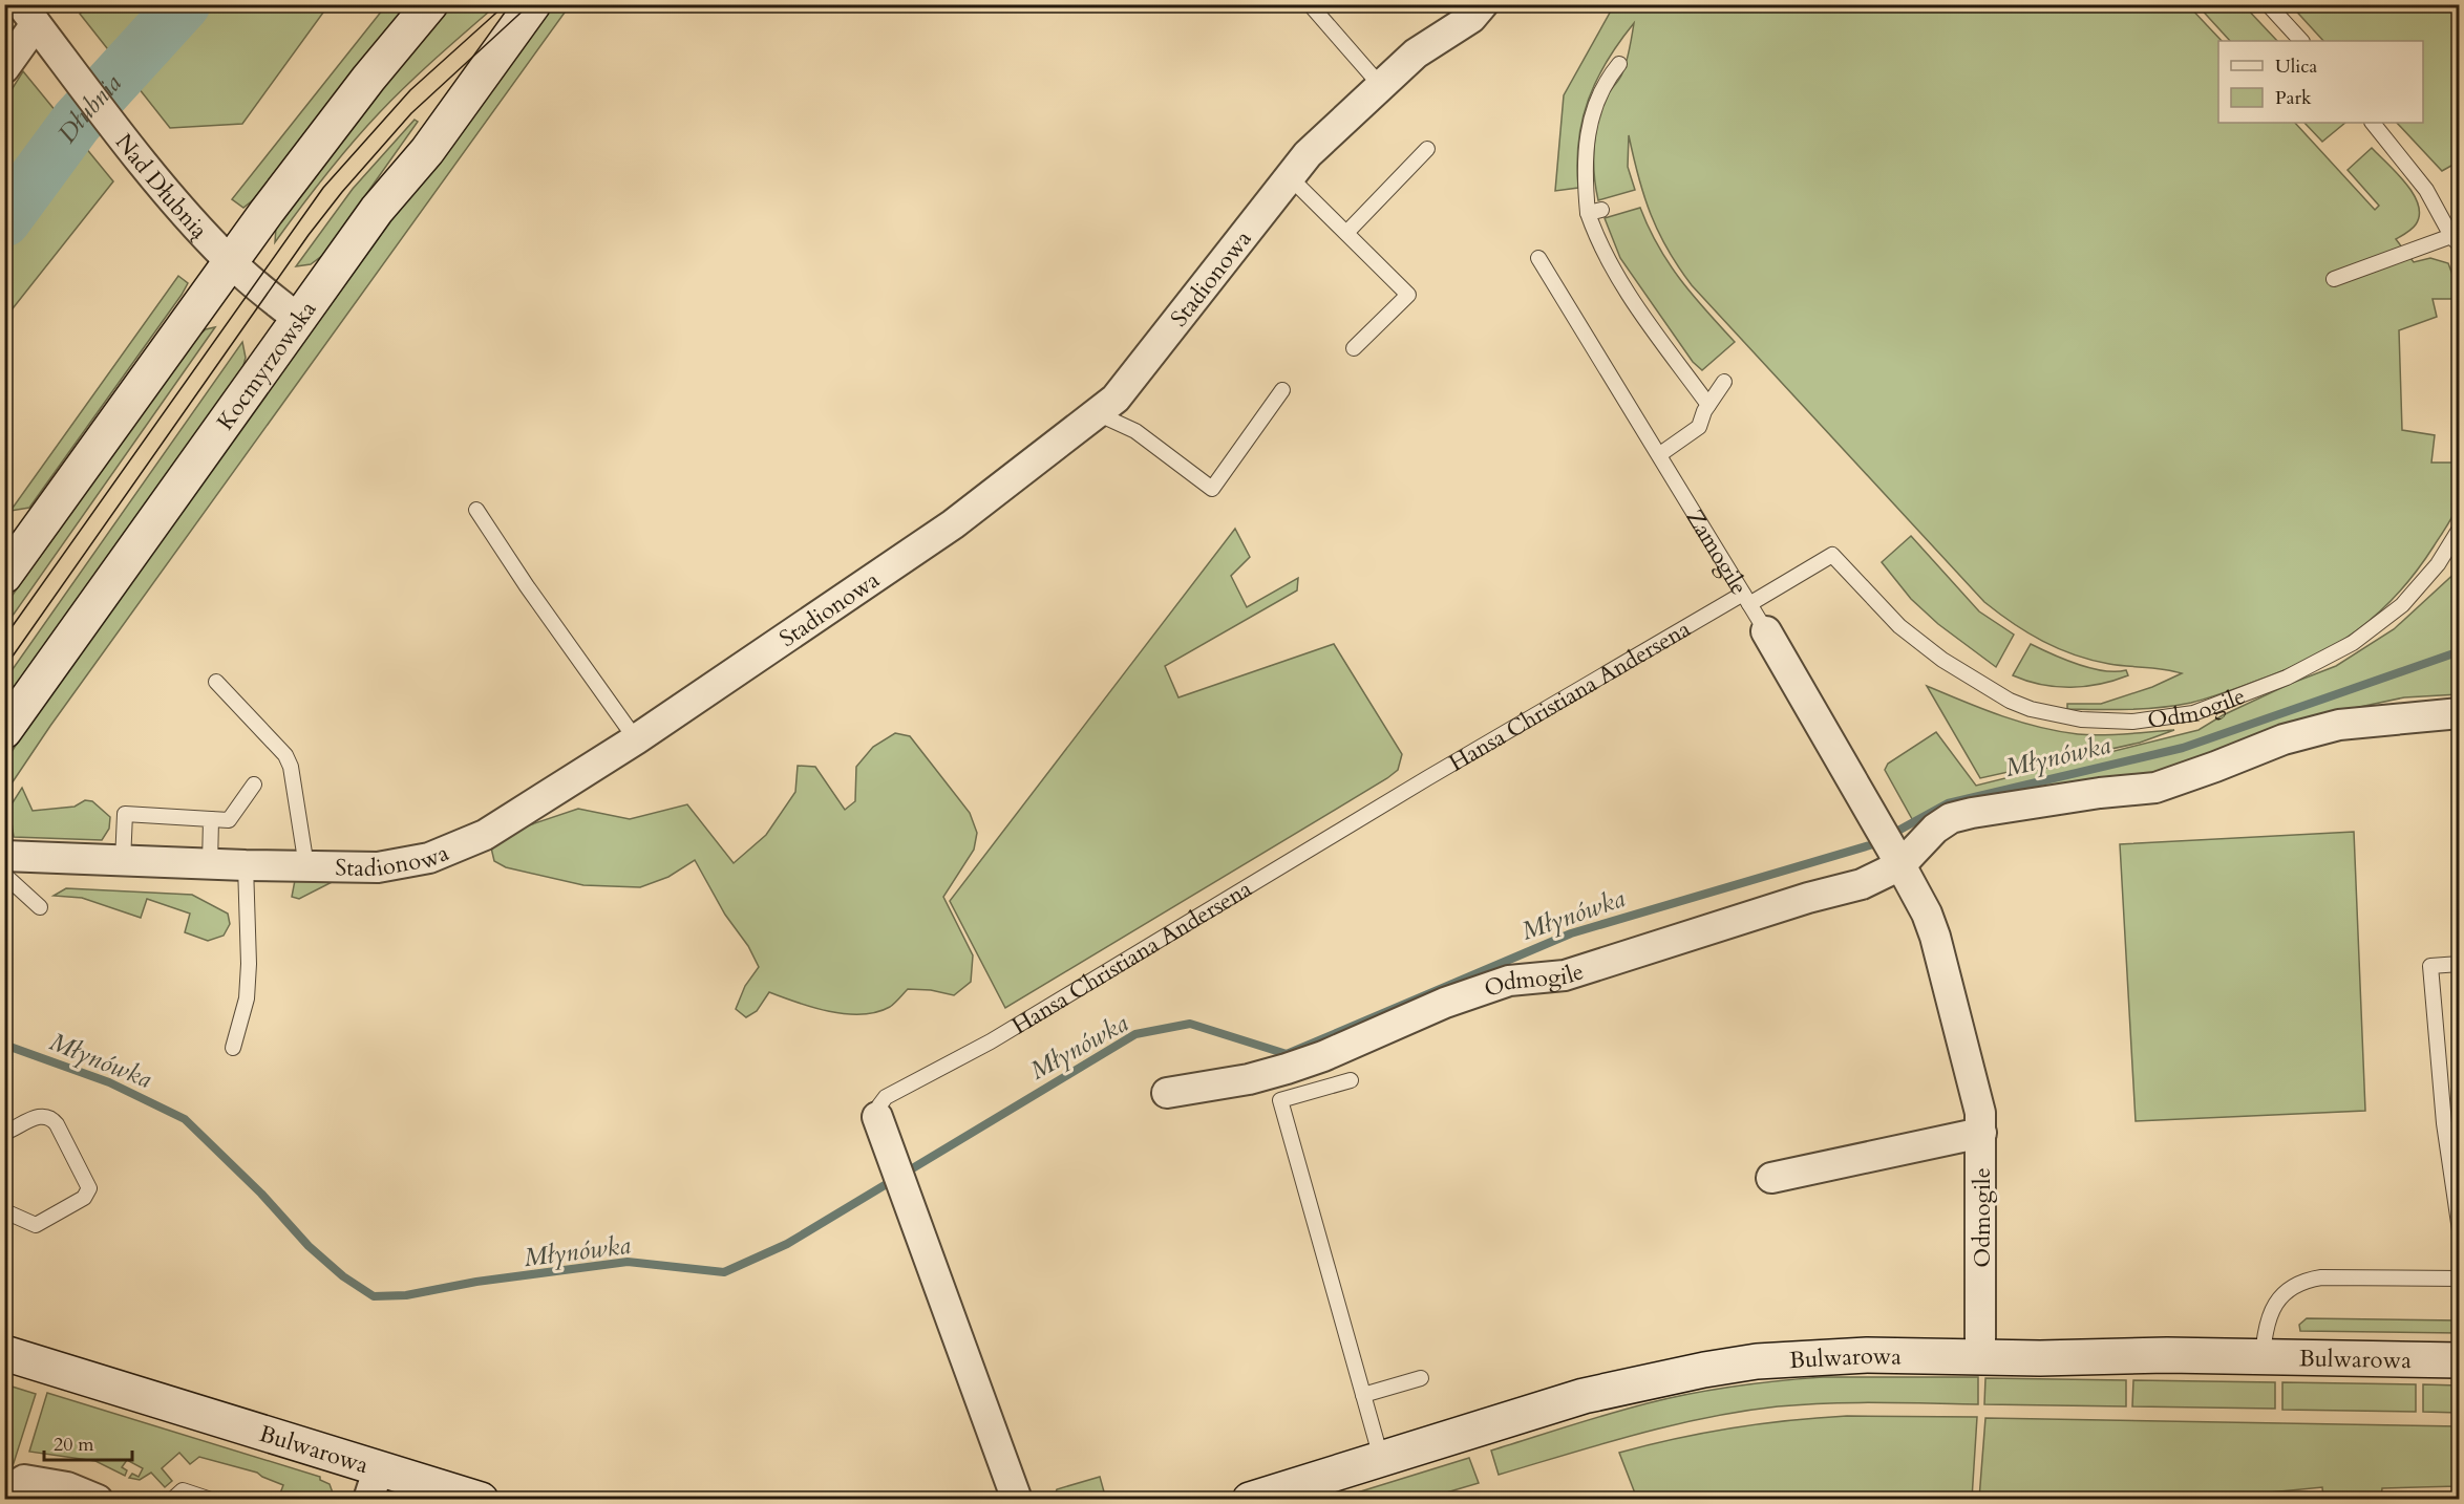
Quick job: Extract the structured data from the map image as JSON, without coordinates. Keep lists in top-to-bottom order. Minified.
{"streets":{"street":["Nad Dłubnią","Stadionowa","Kocmyrzowska","Zamogile","Hansa Christiana Andersena","Odmogile","Bulwarowa"]},"crossings":[["Nad Dłubnią","Kocmyrzowska"],["Zamogile","Hansa Christiana Andersena"],["Zamogile","Odmogile"],["Hansa Christiana Andersena","Odmogile"],["Odmogile","Bulwarowa"]],"water":["Dłubnia","Młynówka"],"legend":["Ulica","Park"],"scale_bar":"20 m"}
